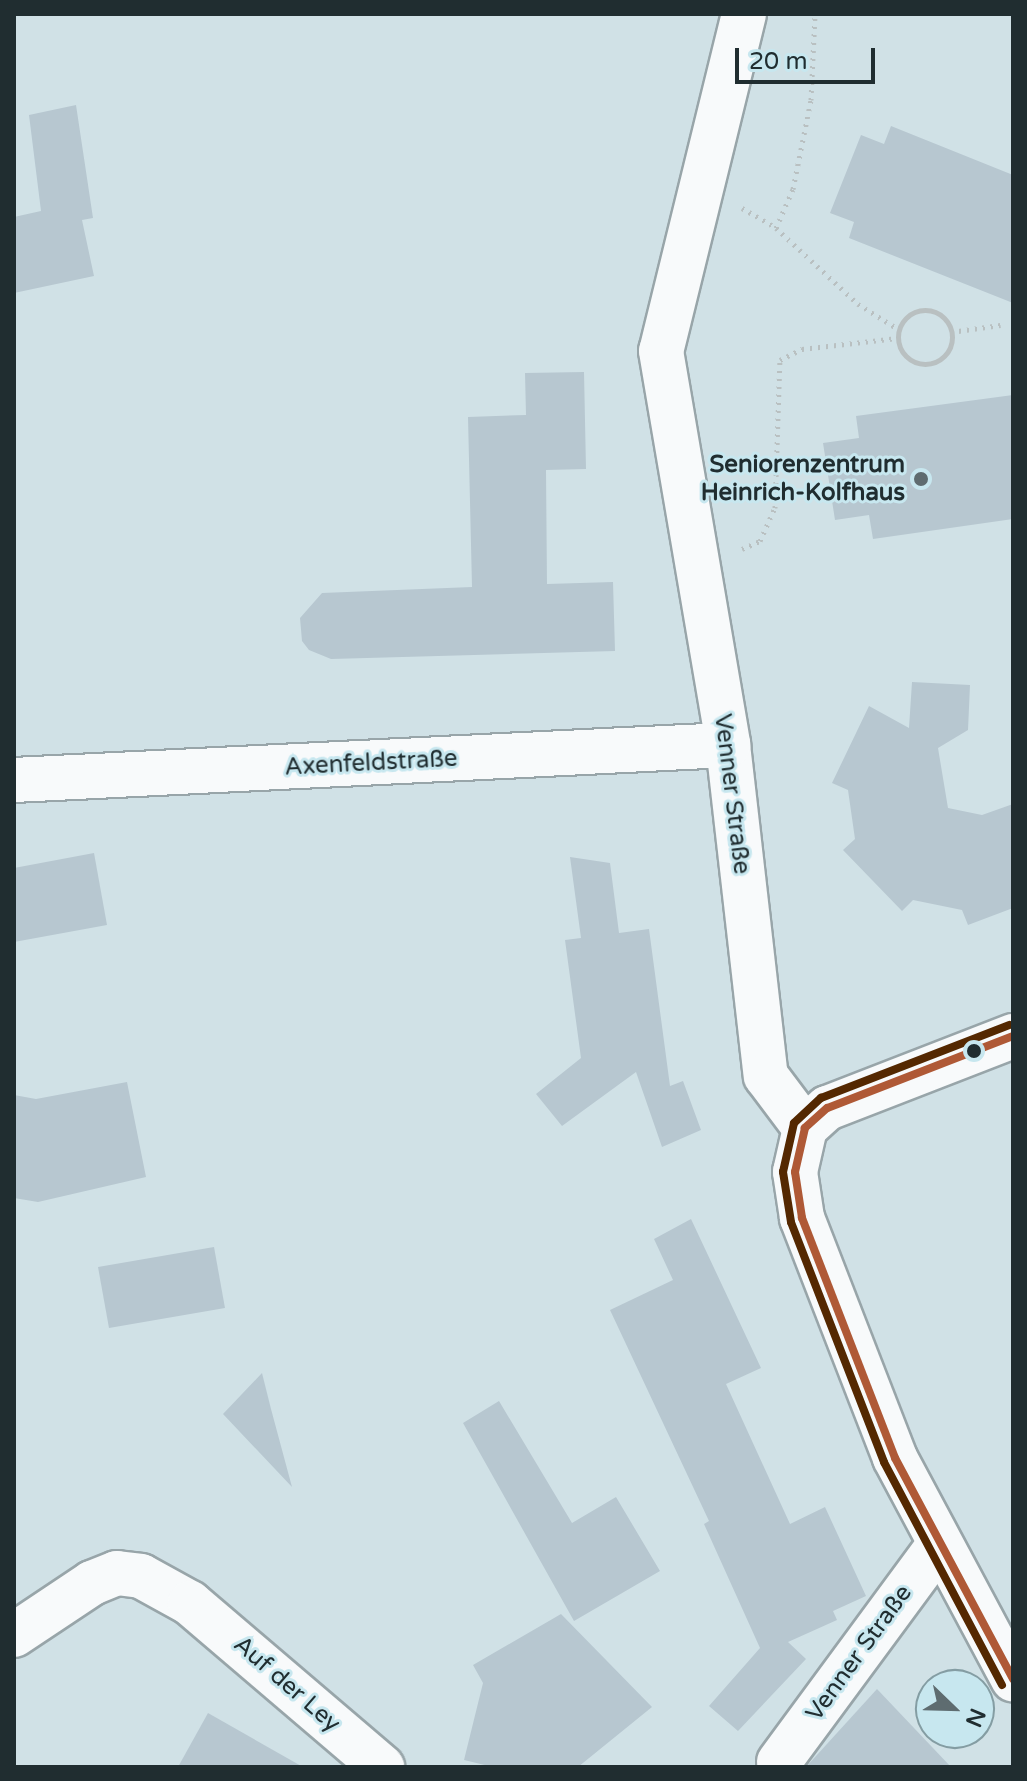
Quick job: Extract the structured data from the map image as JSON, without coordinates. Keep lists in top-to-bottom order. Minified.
{"streets":{"street":["Axenfeldstraße","Venner Straße","Auf der Ley"]},"crossings":[["Axenfeldstraße","Venner Straße"]],"places":["Seniorenzentrum Heinrich-Kolfhaus"],"scale_bar":"20 m","north":"bottom right"}
